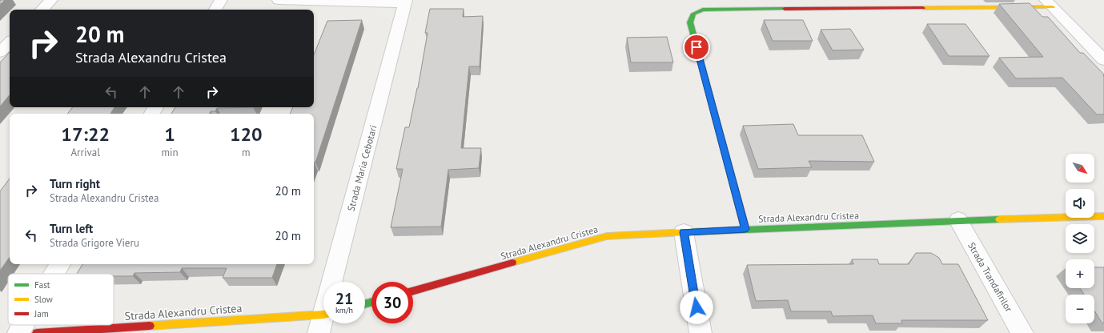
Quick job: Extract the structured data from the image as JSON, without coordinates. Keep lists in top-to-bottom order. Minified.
{"streets":{"street":["Strada Maria Cebotari","Strada Alexandru Cristea","Strada Trandafirilor"]},"crossings":[["Strada Alexandru Cristea","Strada Trandafirilor"]],"legend":["Fast","Slow","Jam"],"north":"bottom right","page":{"turn":["20 m","Strada Alexandru Cristea"],"eta":["17:22","Arrival","1","min","120","m"],"map_buttons":["+","−"],"list":[{"name":"Turn right","note":"Strada Alexandru Cristea","value":"20 m"},{"name":"Turn left","note":"Strada Grigore Vieru","value":"20 m"}],"speed":"21 km/h","limit":"30"}}
